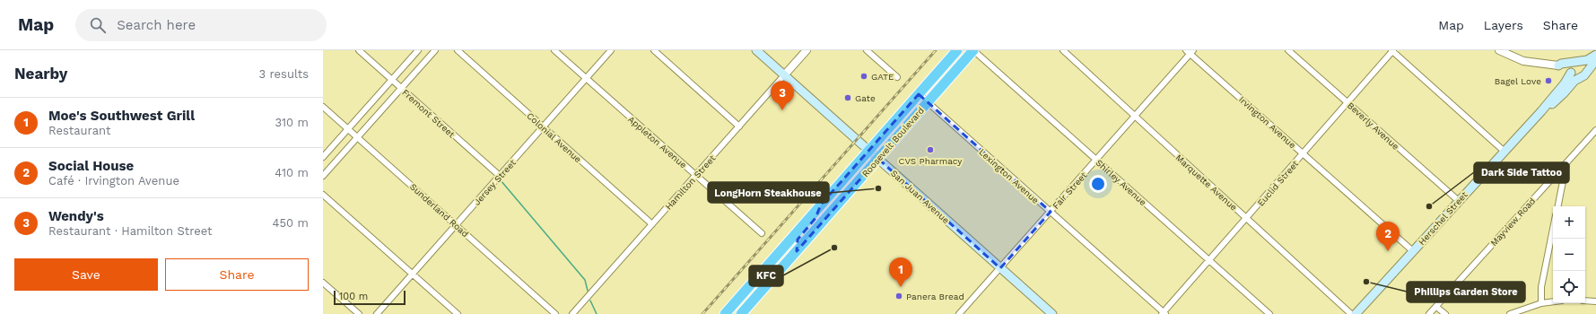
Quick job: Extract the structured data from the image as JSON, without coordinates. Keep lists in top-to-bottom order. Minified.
{"streets":{"highway":["Roosevelt Boulevard"],"main road":["San Juan Avenue","Herschel Street"],"street":["Fremont Street","Irvington Avenue","Beverly Avenue","Colonial Avenue","Appleton Avenue","Lexington Avenue","Jersey Street","Hamilton Street","Shirley Avenue","Marquette Avenue","Euclid Street","Fair Street","Sunderland Road","Mayview Road"]},"crossings":[["Fremont Street","Jersey Street"],["Irvington Avenue","Euclid Street"],["Irvington Avenue","Fair Street"],["Irvington Avenue","Herschel Street"],["Beverly Avenue","Euclid Street"],["Beverly Avenue","Herschel Street"],["Colonial Avenue","Jersey Street"],["Colonial Avenue","Hamilton Street"],["Appleton Avenue","Jersey Street"],["Appleton Avenue","Hamilton Street"],["Roosevelt Boulevard","Lexington Avenue"],["Roosevelt Boulevard","Shirley Avenue"],["Roosevelt Boulevard","San Juan Avenue"],["Lexington Avenue","Euclid Street"],["Lexington Avenue","Fair Street"],["Jersey Street","Sunderland Road"],["Hamilton Street","San Juan Avenue"],["Shirley Avenue","Euclid Street"],["Shirley Avenue","Fair Street"],["Marquette Avenue","Euclid Street"],["Marquette Avenue","Fair Street"],["Fair Street","San Juan Avenue"]],"places":["GATE","Bagel Love","Gate","CVS Pharmacy","LongHorn Steakhouse","Dark Side Tattoo","KFC","Phillips Garden Store","Panera Bread"],"scale_bar":"100 m","page":{"header":"Map","search":"Search here","nav":["Map","Layers","Share"],"heading":["Nearby","3 results"],"pins":["3","2","1"],"list":[{"mark":"1","name":"Moe's Southwest Grill","note":"Restaurant","value":"310 m"},{"mark":"2","name":"Social House","note":"Café · Irvington Avenue","value":"410 m"},{"mark":"3","name":"Wendy's","note":"Restaurant · Hamilton Street","value":"450 m"}],"map_buttons":["+","−"],"buttons":["Save","Share"],"scale":"100 m"}}
